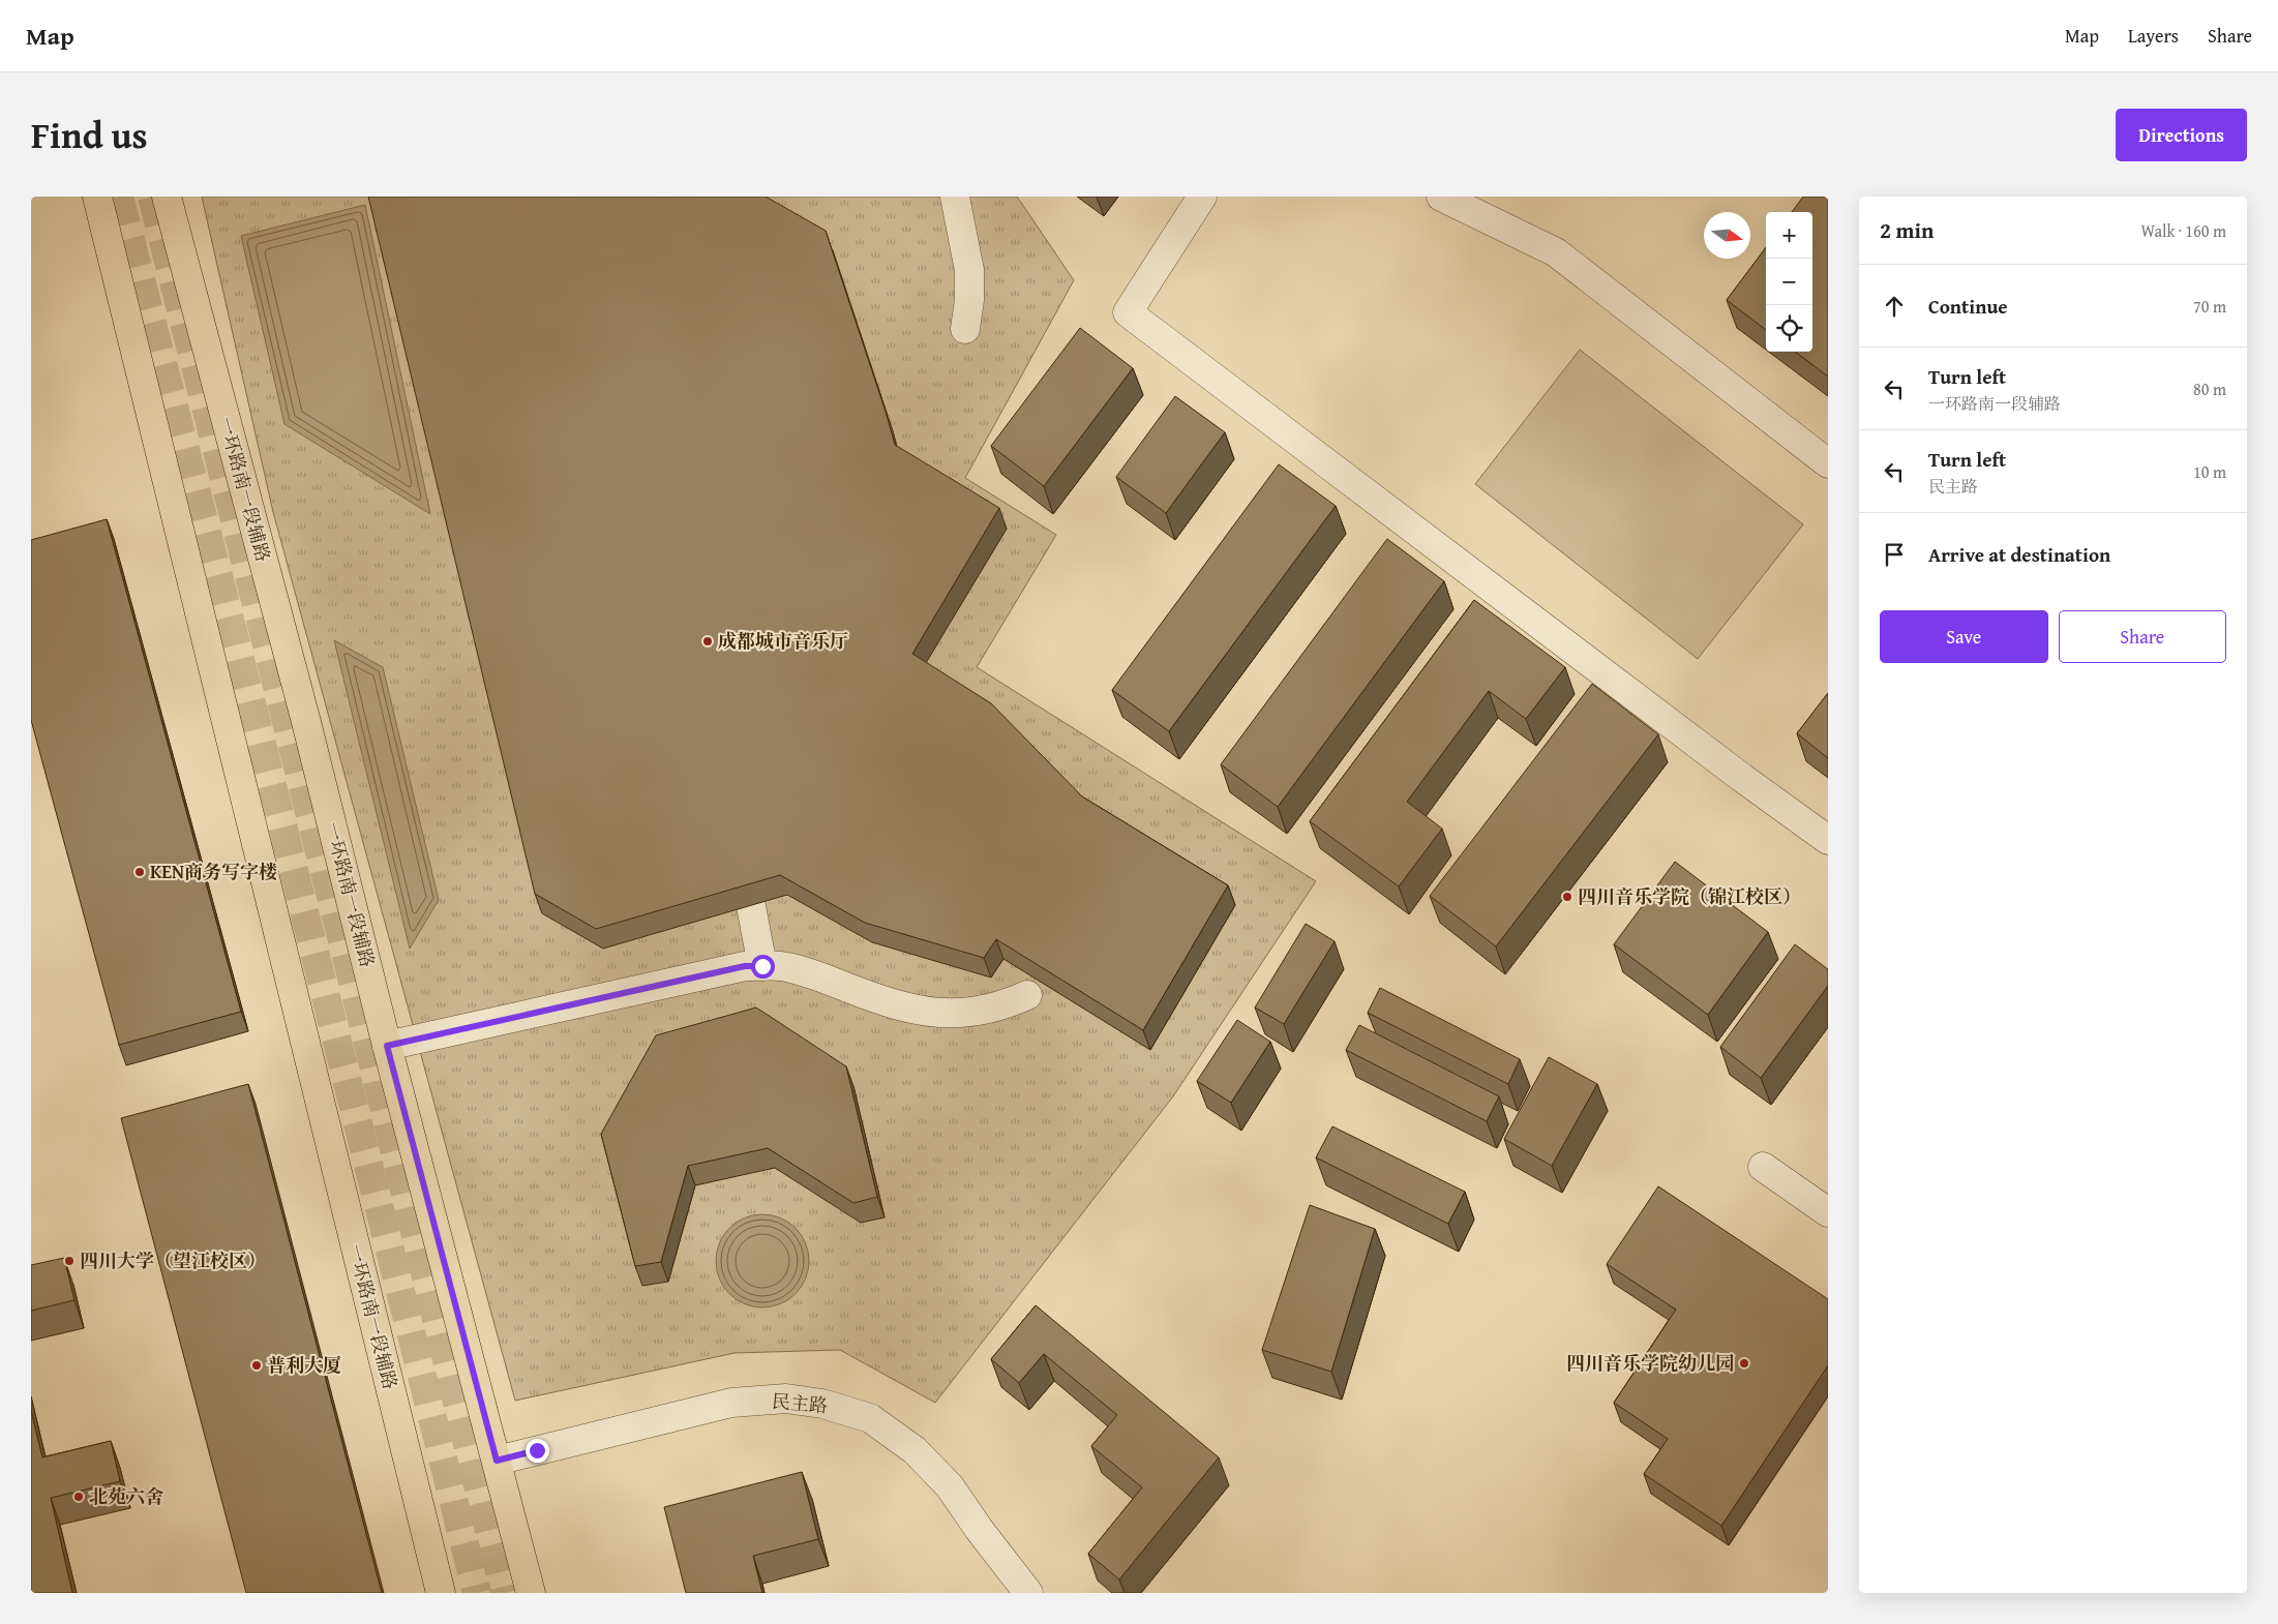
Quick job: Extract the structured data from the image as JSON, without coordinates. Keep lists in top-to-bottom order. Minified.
{"streets":{"main road":["一环路南一段辅路"],"street":["民主路"]},"crossings":[["一环路南一段辅路","民主路"]],"places":["成都城市音乐厅","KEN商务写字楼","四川音乐学院（锦江校区）","四川大学（望江校区）","四川音乐学院幼儿园","普利大厦","北苑六舍"],"north":"right","page":{"header":"Map","nav":["Map","Layers","Share"],"title":"Find us","buttons":["Directions",["Save","Share"]],"heading":["2 min","Walk · 160 m"],"map_buttons":["+","−"],"list":[["Continue","70 m"],["Turn left","一环路南一段辅路","80 m"],["Turn left","民主路","10 m"],"Arrive at destination"]}}
